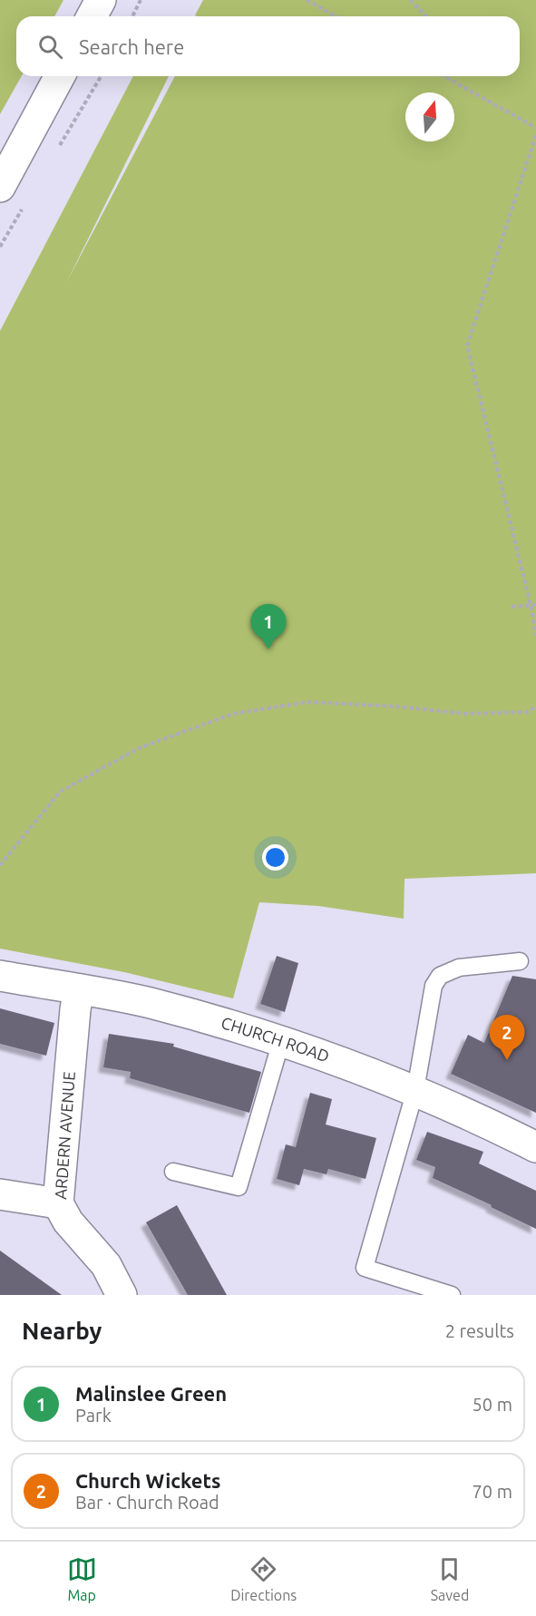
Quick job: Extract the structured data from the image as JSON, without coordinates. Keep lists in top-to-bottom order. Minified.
{"streets":{"street":["CHURCH ROAD","ARDERN AVENUE"]},"crossings":[["CHURCH ROAD","ARDERN AVENUE"]],"north":"top","page":{"search":"Search here","pins":["1","2"],"heading":["Nearby","2 results"],"list":[{"mark":"1","name":"Malinslee Green","note":"Park","value":"50 m"},{"mark":"2","name":"Church Wickets","note":"Bar · Church Road","value":"70 m"}],"nav":["Map","Directions","Saved"]}}
